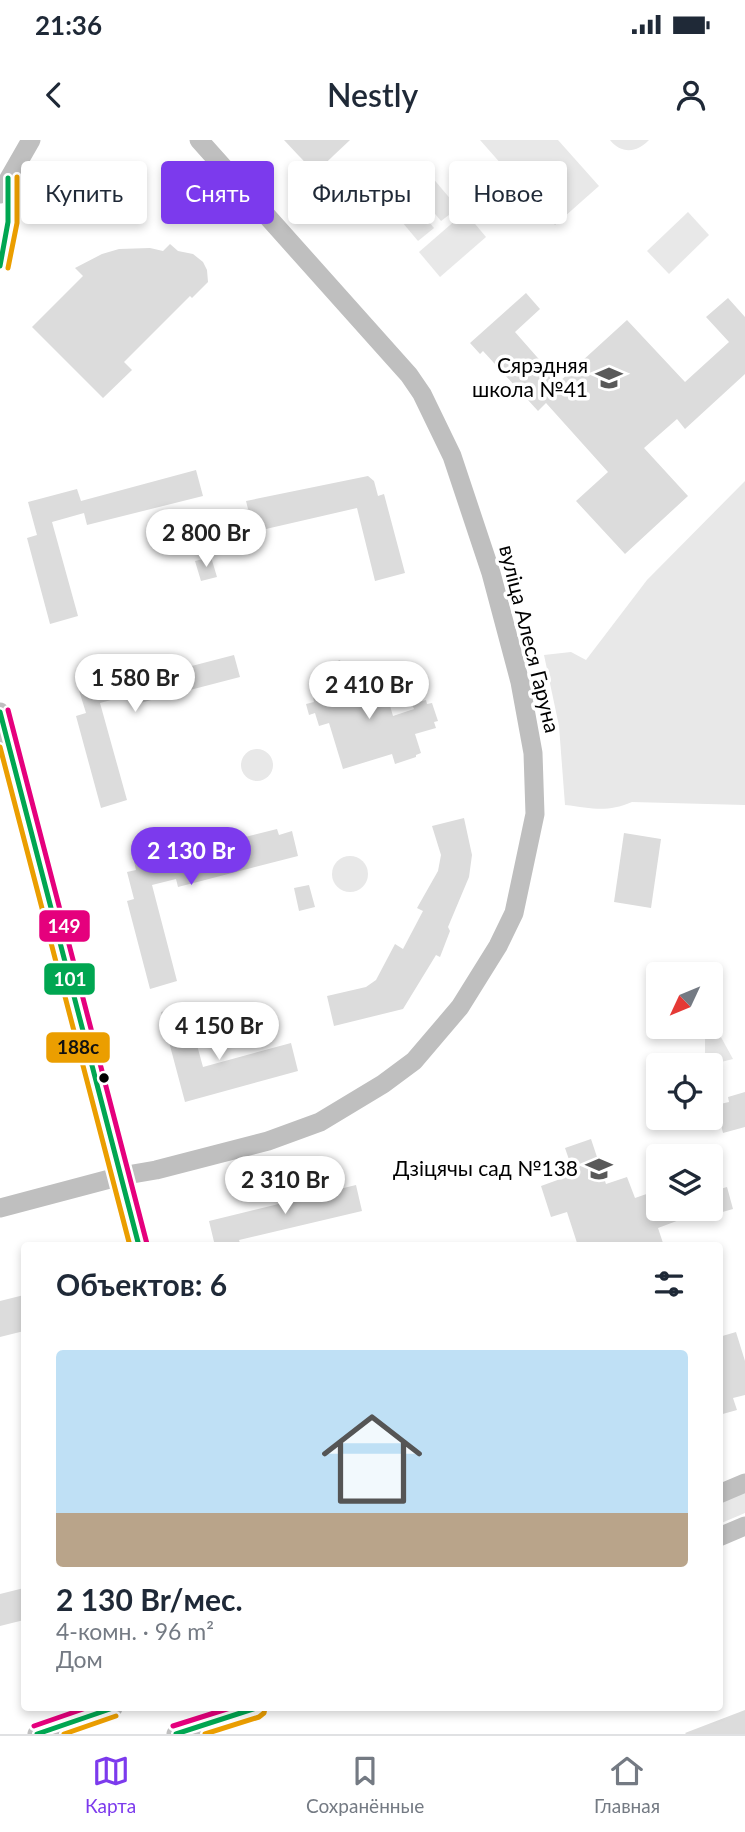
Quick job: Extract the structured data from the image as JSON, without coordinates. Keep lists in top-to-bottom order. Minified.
{"streets":{"street":["вуліца Алеся Гаруна"]},"places":{"school or university":["Сярэдняя школа №41","Дзіцячы сад №138"]},"lines":["transit line 188с","transit line 101","transit line 149"],"north":"bottom left","page":{"status":"21:36","header":"Nestly","chip":["Купить","Снять","Фильтры","Новое"],"price":["2 800 Br","1 580 Br","2 410 Br","2 130 Br","4 150 Br","2 310 Br"],"heading":"Объектов: 6","list":[{"name":"2 130 Br/мес.","note":"4-комн. · 96 m² · Дом"}],"tabs":["Карта","Сохранённые","Главная"]}}
